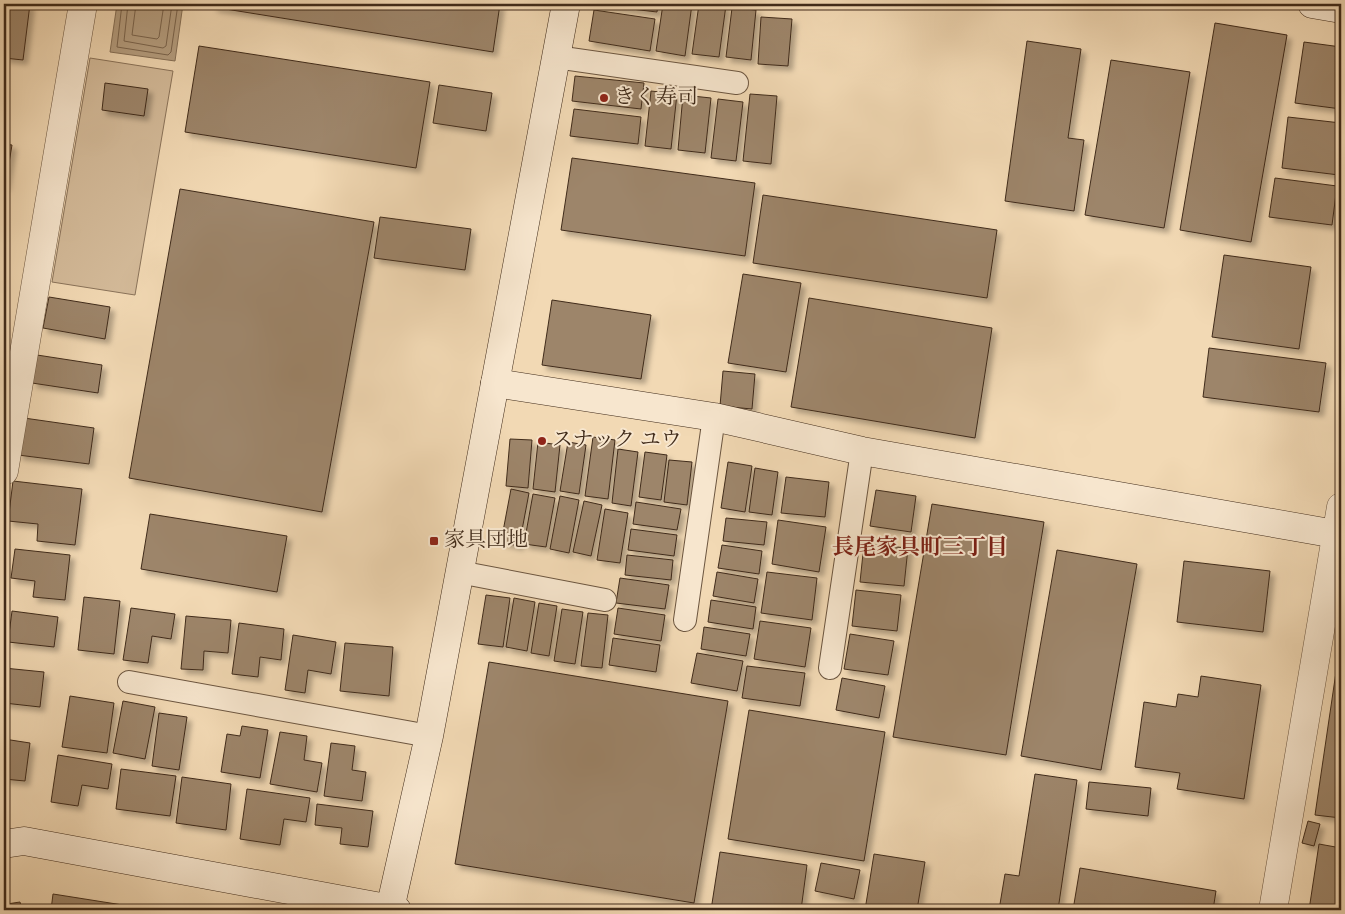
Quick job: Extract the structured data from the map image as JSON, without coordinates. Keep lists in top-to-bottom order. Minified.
{"districts":["長尾家具町三丁目"],"places":{"other":["きく寿司","スナック ユウ"],"transit":["家具団地"]}}
